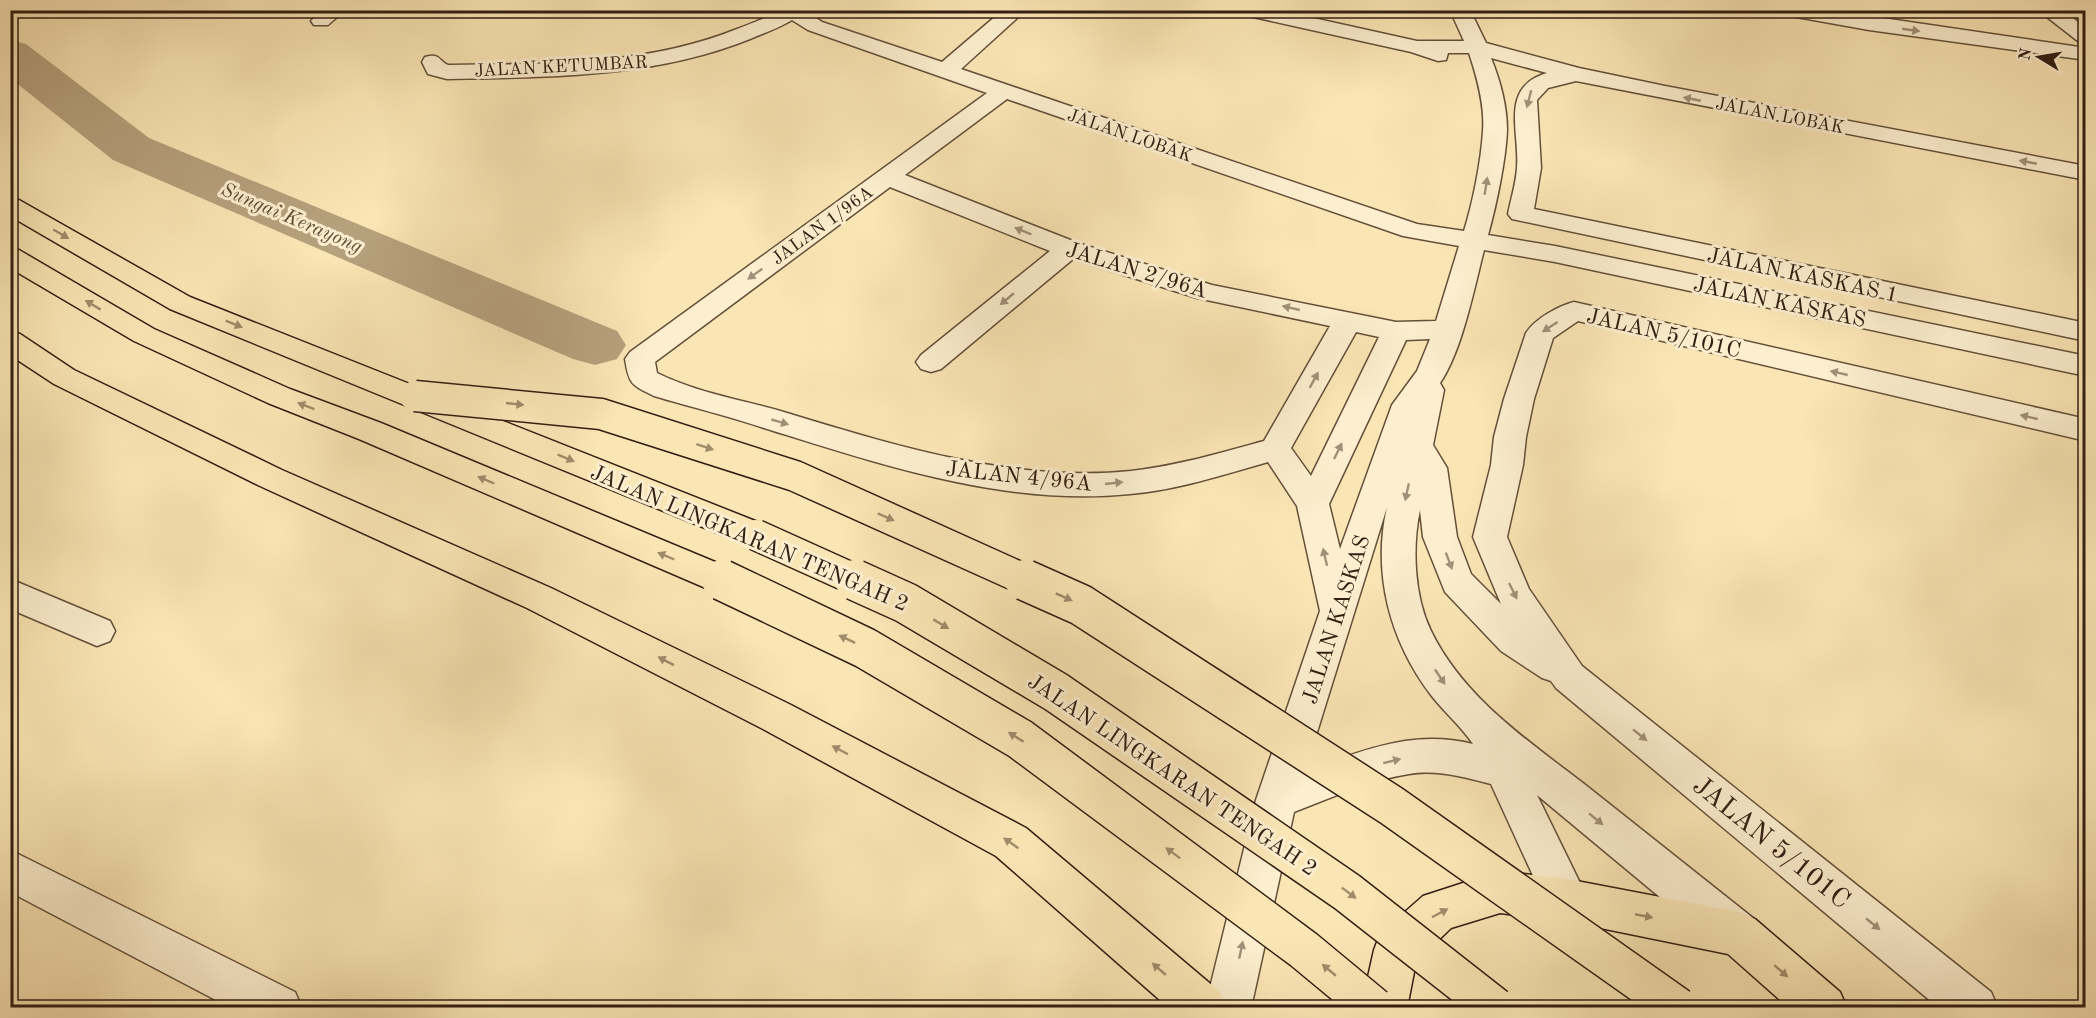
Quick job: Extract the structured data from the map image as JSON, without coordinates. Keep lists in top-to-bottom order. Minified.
{"streets":{"highway":["JALAN LINGKARAN TENGAH 2"],"street":["JALAN KETUMBAR","JALAN LOBAK","JALAN 1/96A","JALAN 2/96A","JALAN KASKAS 1","JALAN KASKAS","JALAN 5/101C","JALAN 4/96A"]},"crossings":[["JALAN KETUMBAR","JALAN LOBAK"],["JALAN LOBAK","JALAN 1/96A"],["JALAN LOBAK","JALAN KASKAS"],["JALAN 1/96A","JALAN 2/96A"],["JALAN 1/96A","JALAN 4/96A"],["JALAN 2/96A","JALAN KASKAS"]],"one_way":["JALAN 1/96A","JALAN 4/96A"],"water":["Sungai Kerayong"],"north":"left"}
